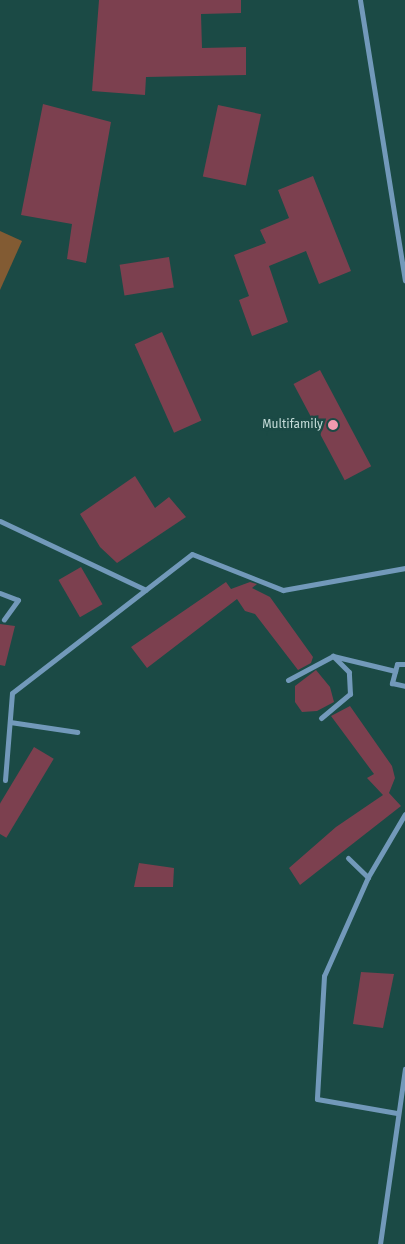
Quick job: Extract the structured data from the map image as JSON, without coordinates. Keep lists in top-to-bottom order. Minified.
{"places":["Multifamily"]}
